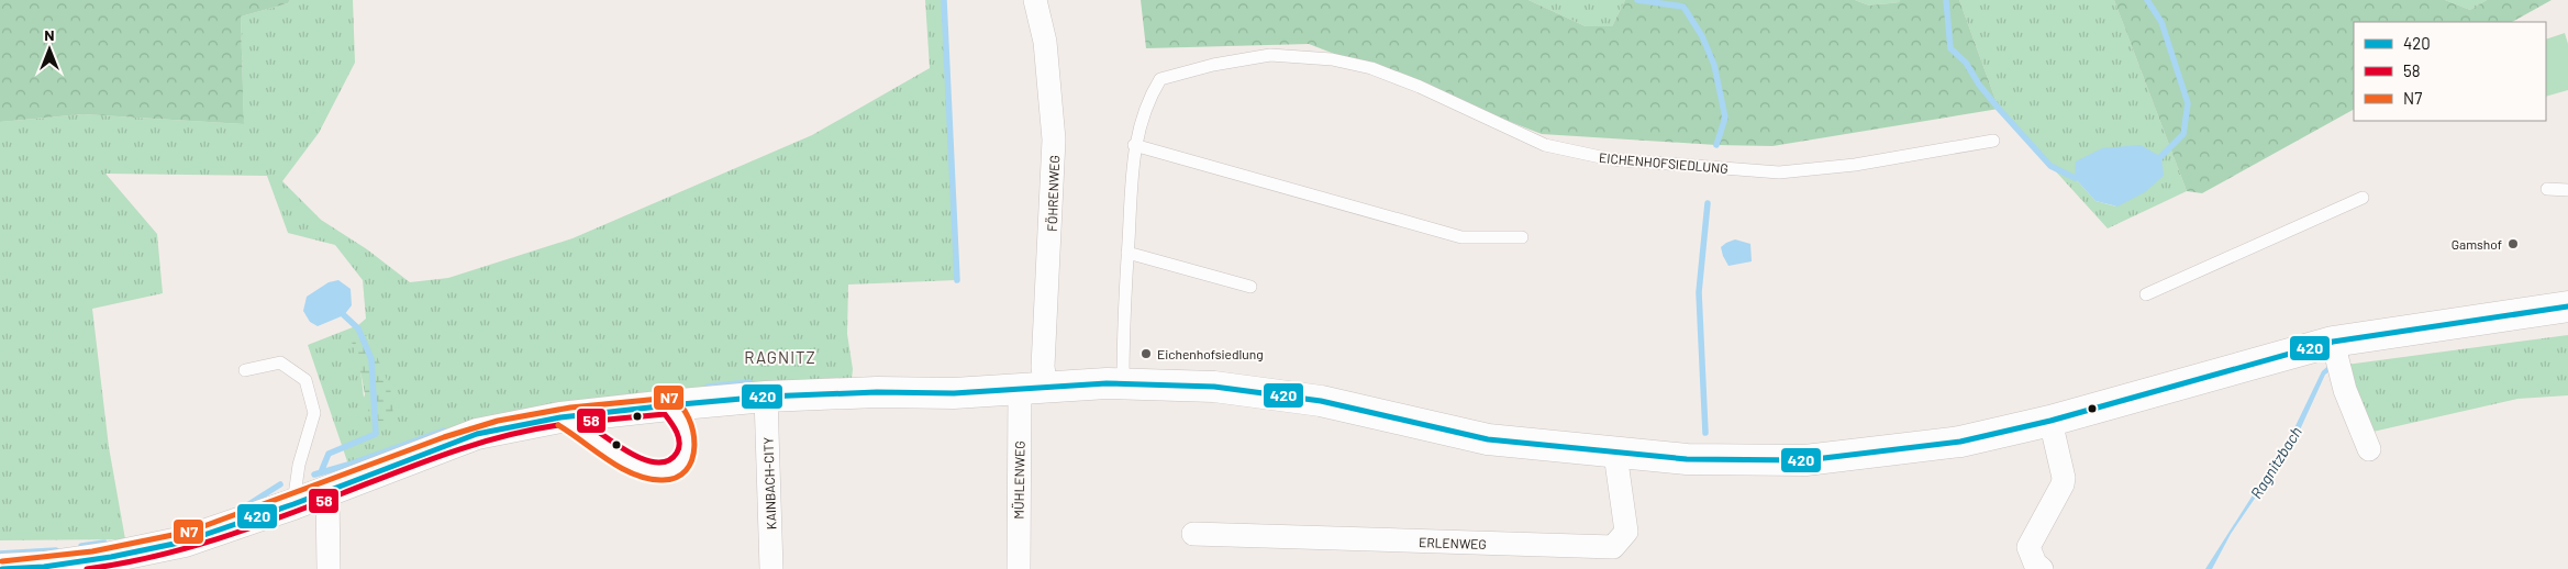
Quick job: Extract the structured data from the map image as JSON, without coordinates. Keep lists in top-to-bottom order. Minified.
{"streets":{"street":["FÖHRENWEG","MÜHLENWEG","KAINBACH-CITY","ERLENWEG"],"lane":["EICHENHOFSIEDLUNG"]},"crossings":[["FÖHRENWEG","MÜHLENWEG"]],"districts":["RAGNITZ"],"water":["Ragnitzbach"],"places":["Gamshof","Eichenhofsiedlung"],"lines":["transit line 420","transit line N7","transit line 58"],"legend":["420","58","N7"],"north":"top"}
